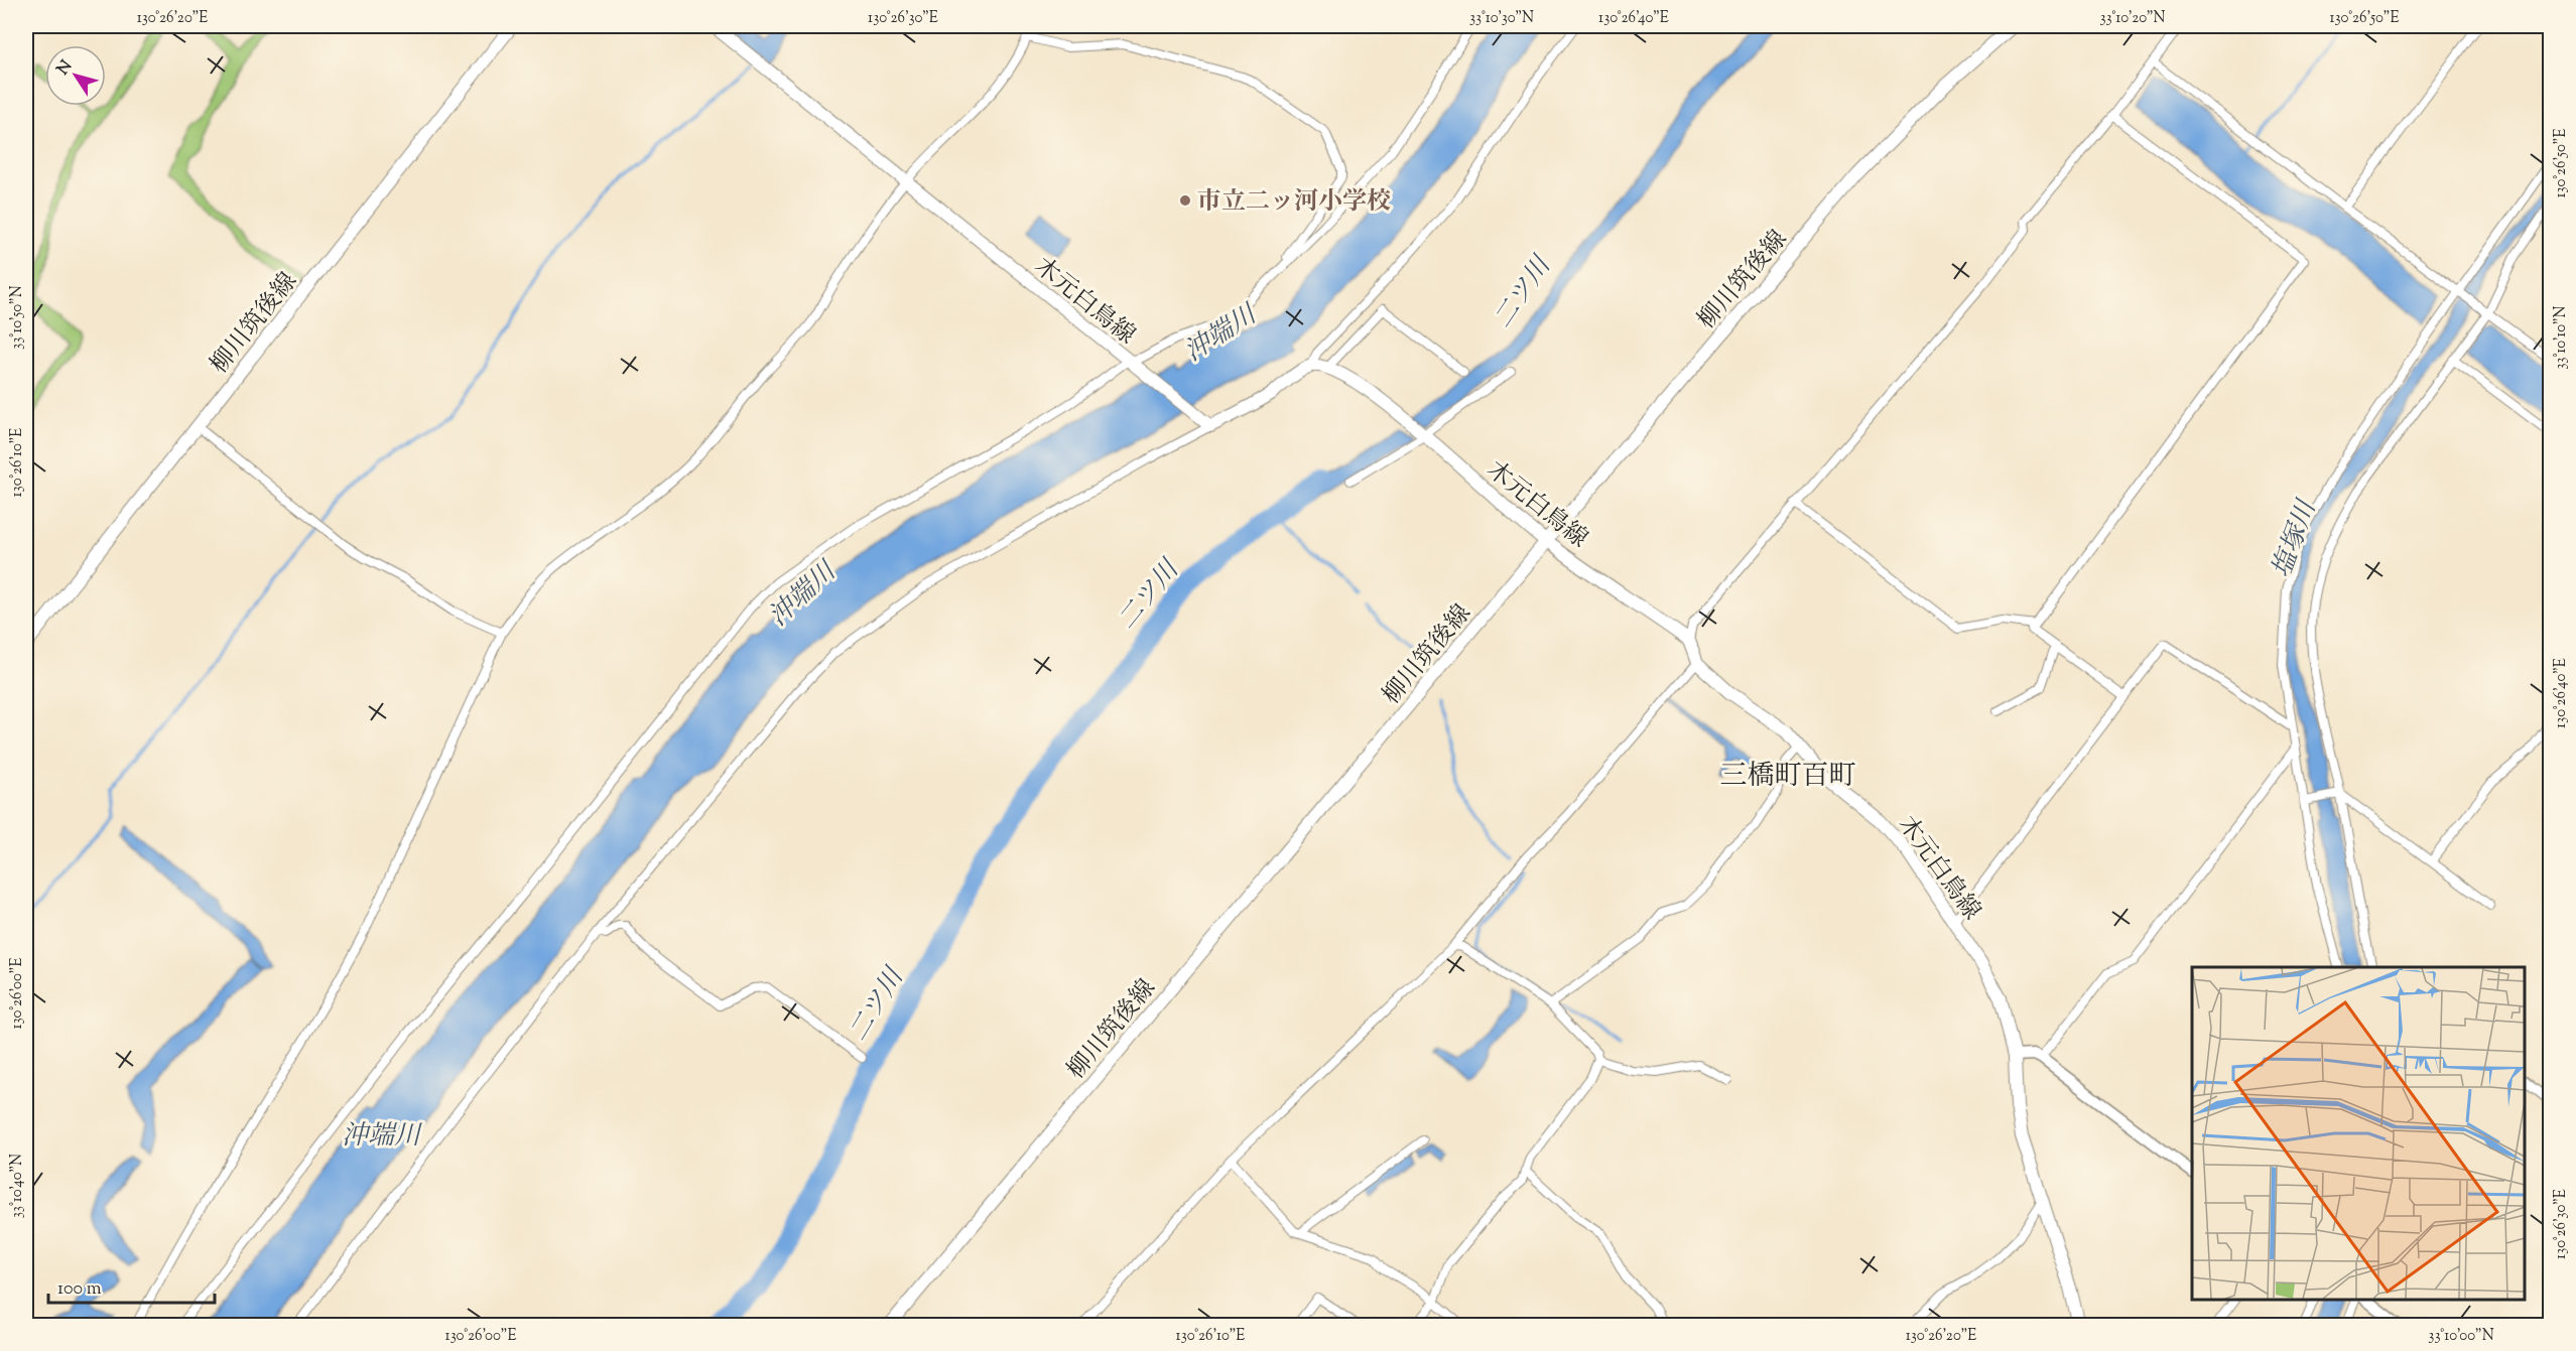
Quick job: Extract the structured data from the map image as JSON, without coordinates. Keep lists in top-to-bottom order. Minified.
{"streets":{"main road":["柳川筑後線","木元白鳥線"]},"crossings":[["柳川筑後線","木元白鳥線"]],"districts":["三橋町百町"],"water":["二ツ川","沖端川","塩塚川"],"places":["市立二ッ河小学校"],"scale_bar":"100 m","north":"top left","coordinates":["130°26'20\"E","130°26'30\"E","33°10'30\"N","130°26'40\"E","33°10'20\"N","130°26'50\"E","33°10'50\"N","33°10'10\"N","130°26'10\"E","130°26'00\"E","33°10'40\"N","33°10'00\"N"]}
